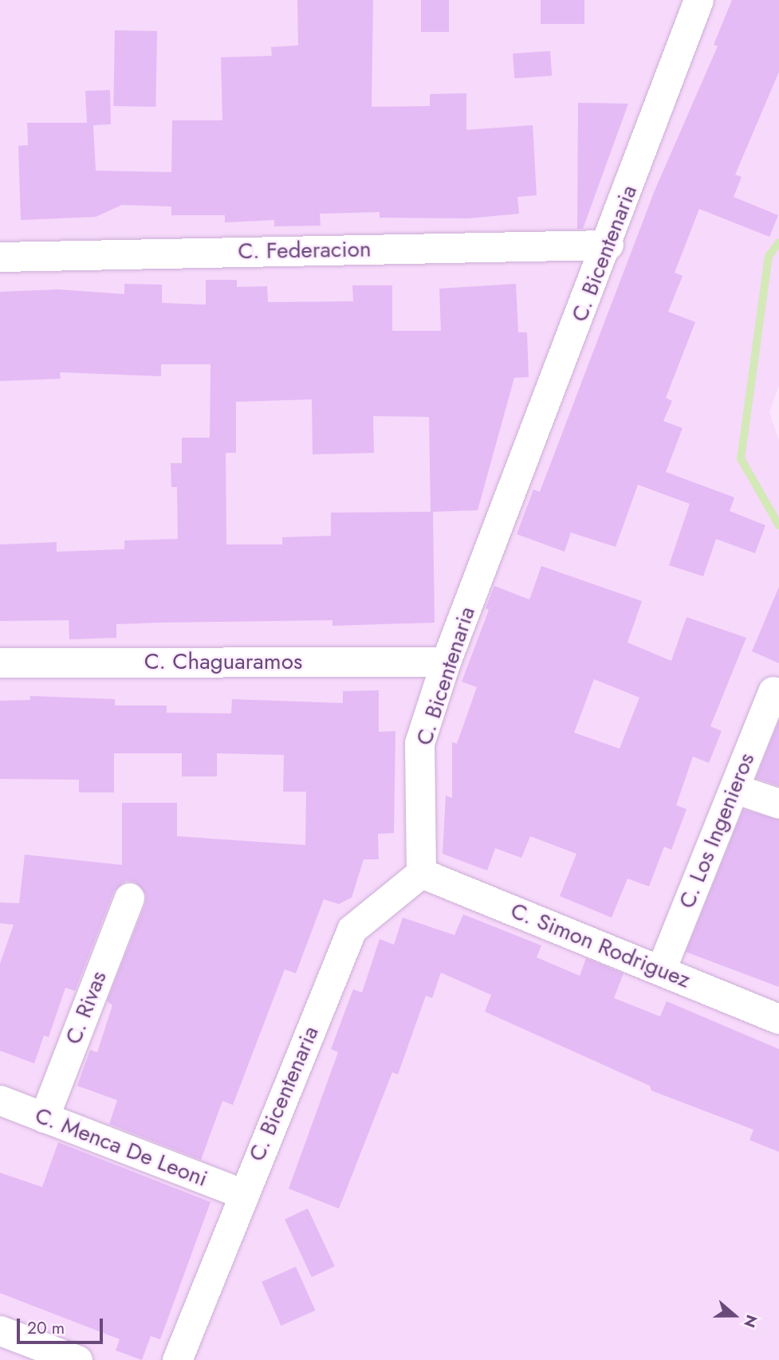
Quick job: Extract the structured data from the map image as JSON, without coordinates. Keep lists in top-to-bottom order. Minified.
{"streets":{"street":["C. Federacion","C. Bicentenaria","C. Chaguaramos","C. Los Ingenieros","C. Simon Rodriguez","C. Rivas","C. Menca De Leoni"]},"crossings":[["C. Federacion","C. Bicentenaria"],["C. Bicentenaria","C. Chaguaramos"],["C. Bicentenaria","C. Simon Rodriguez"],["C. Bicentenaria","C. Menca De Leoni"],["C. Los Ingenieros","C. Simon Rodriguez"],["C. Rivas","C. Menca De Leoni"]],"scale_bar":"20 m","north":"right"}
